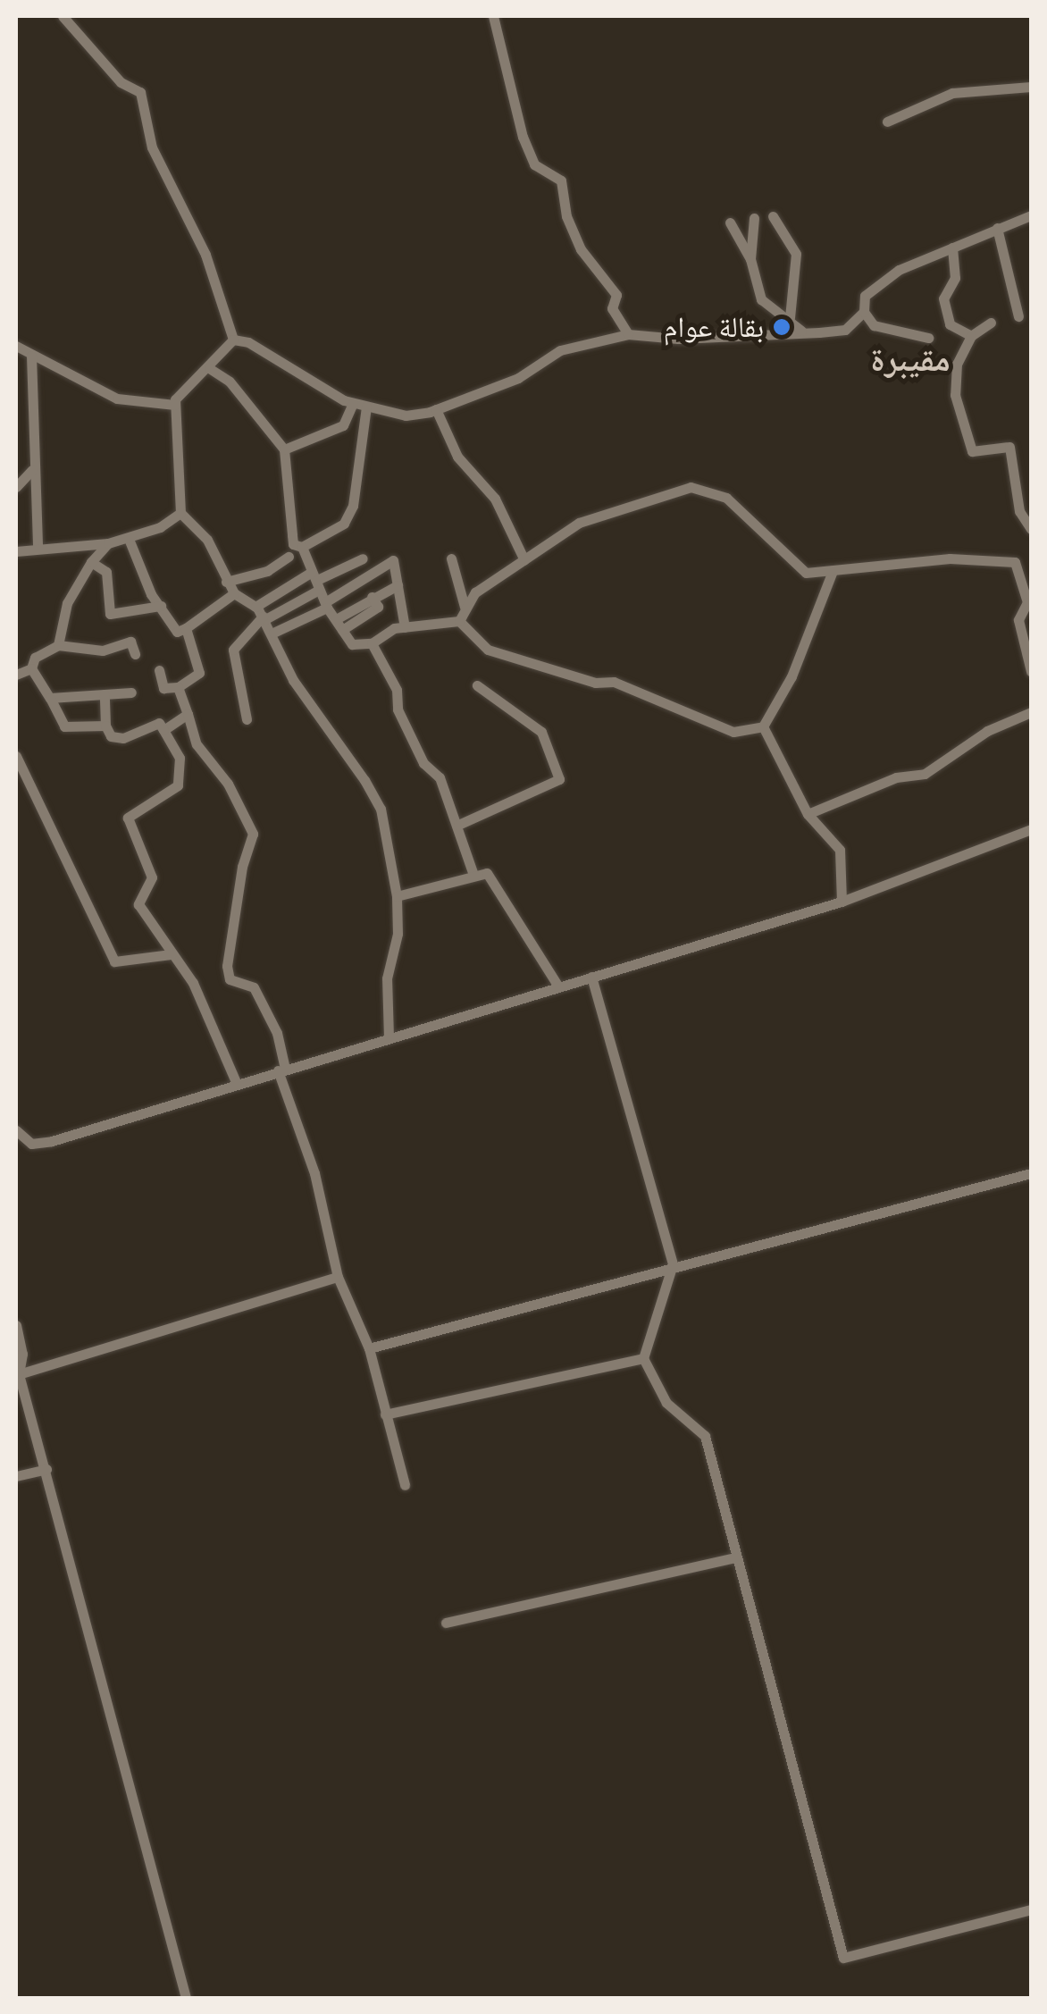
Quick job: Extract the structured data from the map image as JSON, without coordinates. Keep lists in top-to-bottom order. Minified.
{"districts":["مقيبرة"],"places":["بقالة عوام"]}
